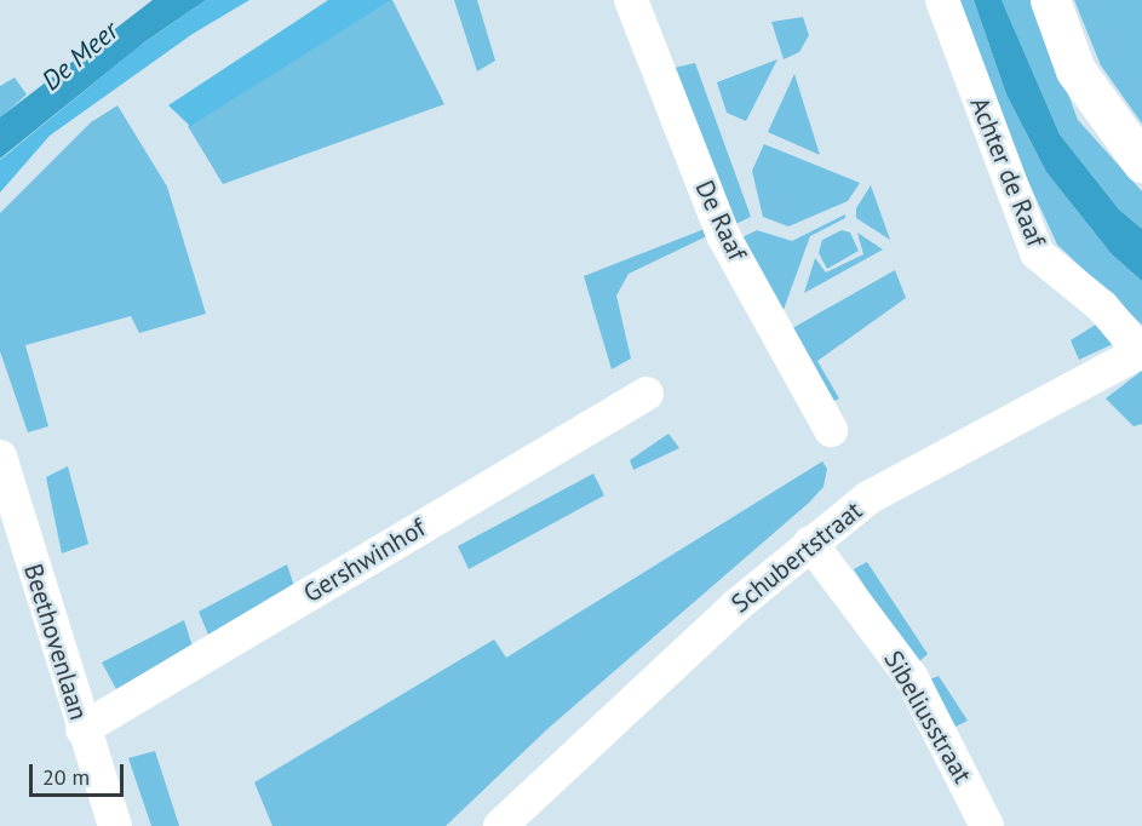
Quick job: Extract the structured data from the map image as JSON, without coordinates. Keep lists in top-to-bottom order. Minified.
{"streets":{"street":["Achter de Raaf","De Raaf","Schubertstraat","Gershwinhof","Beethovenlaan","Sibeliusstraat"]},"crossings":[["Achter de Raaf","Schubertstraat"],["Schubertstraat","Sibeliusstraat"],["Gershwinhof","Beethovenlaan"]],"water":["De Meer"],"scale_bar":"20 m"}
